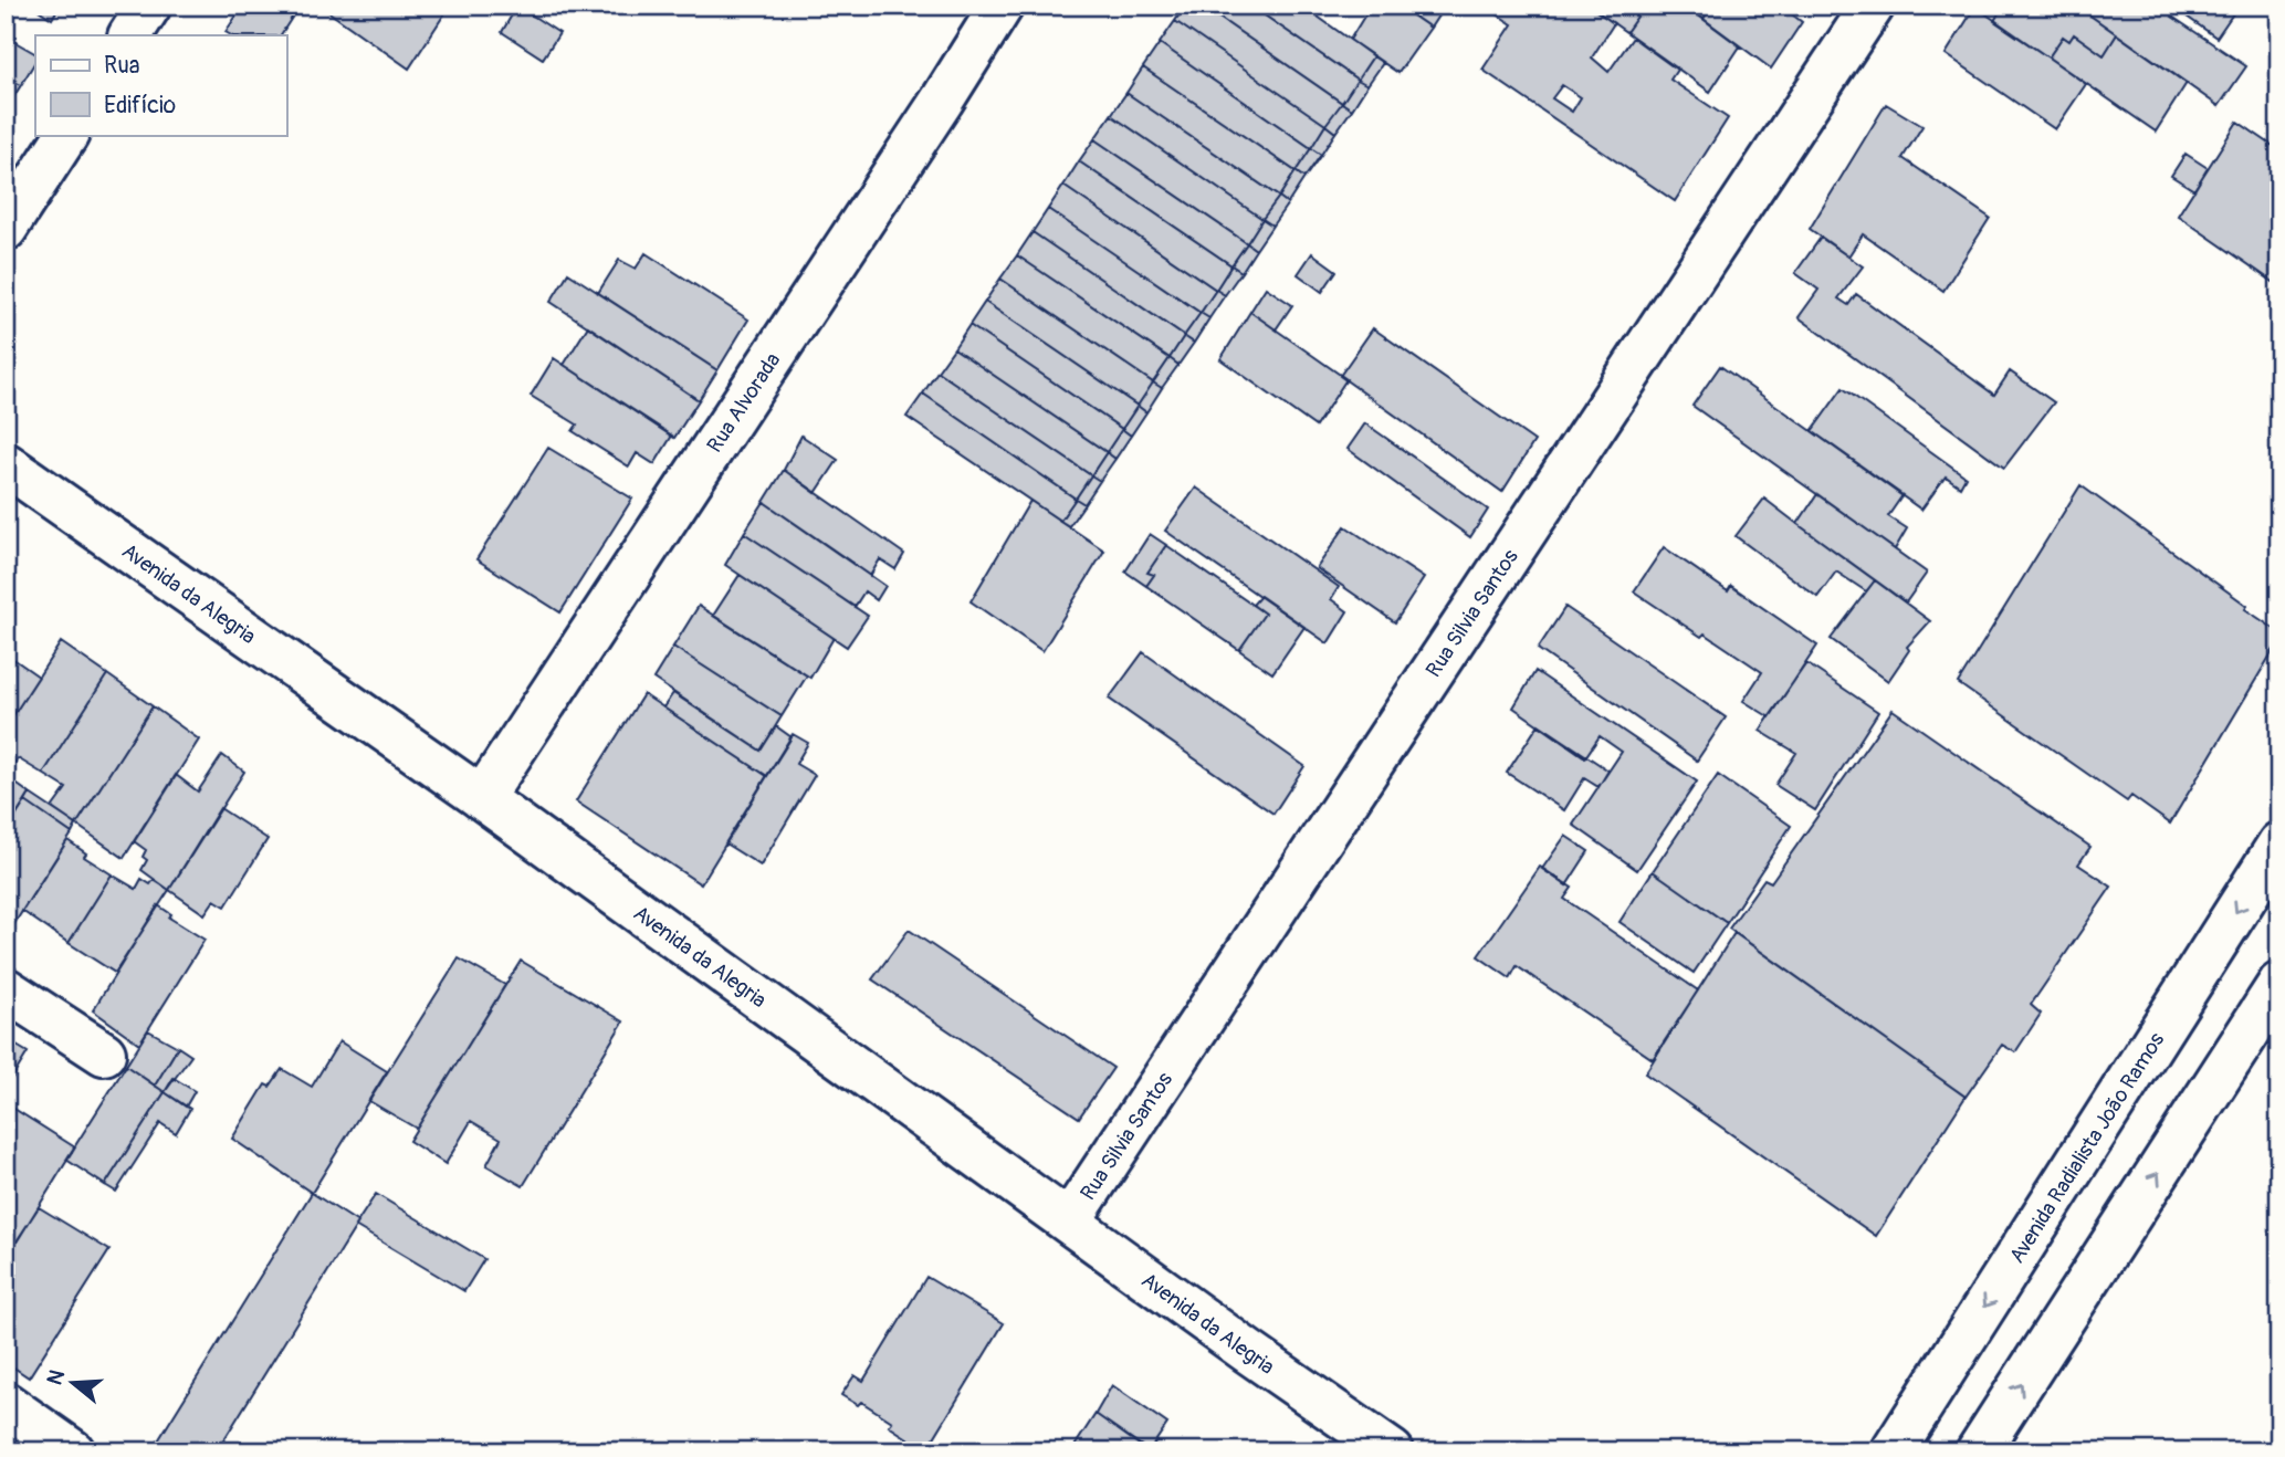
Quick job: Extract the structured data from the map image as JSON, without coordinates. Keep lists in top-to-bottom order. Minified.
{"streets":{"street":["Rua Alvorada","Avenida da Alegria","Rua Silvia Santos","Avenida Radialista João Ramos"]},"crossings":[["Rua Alvorada","Avenida da Alegria"],["Avenida da Alegria","Rua Silvia Santos"]],"legend":["Rua","Edifício"],"north":"left"}
